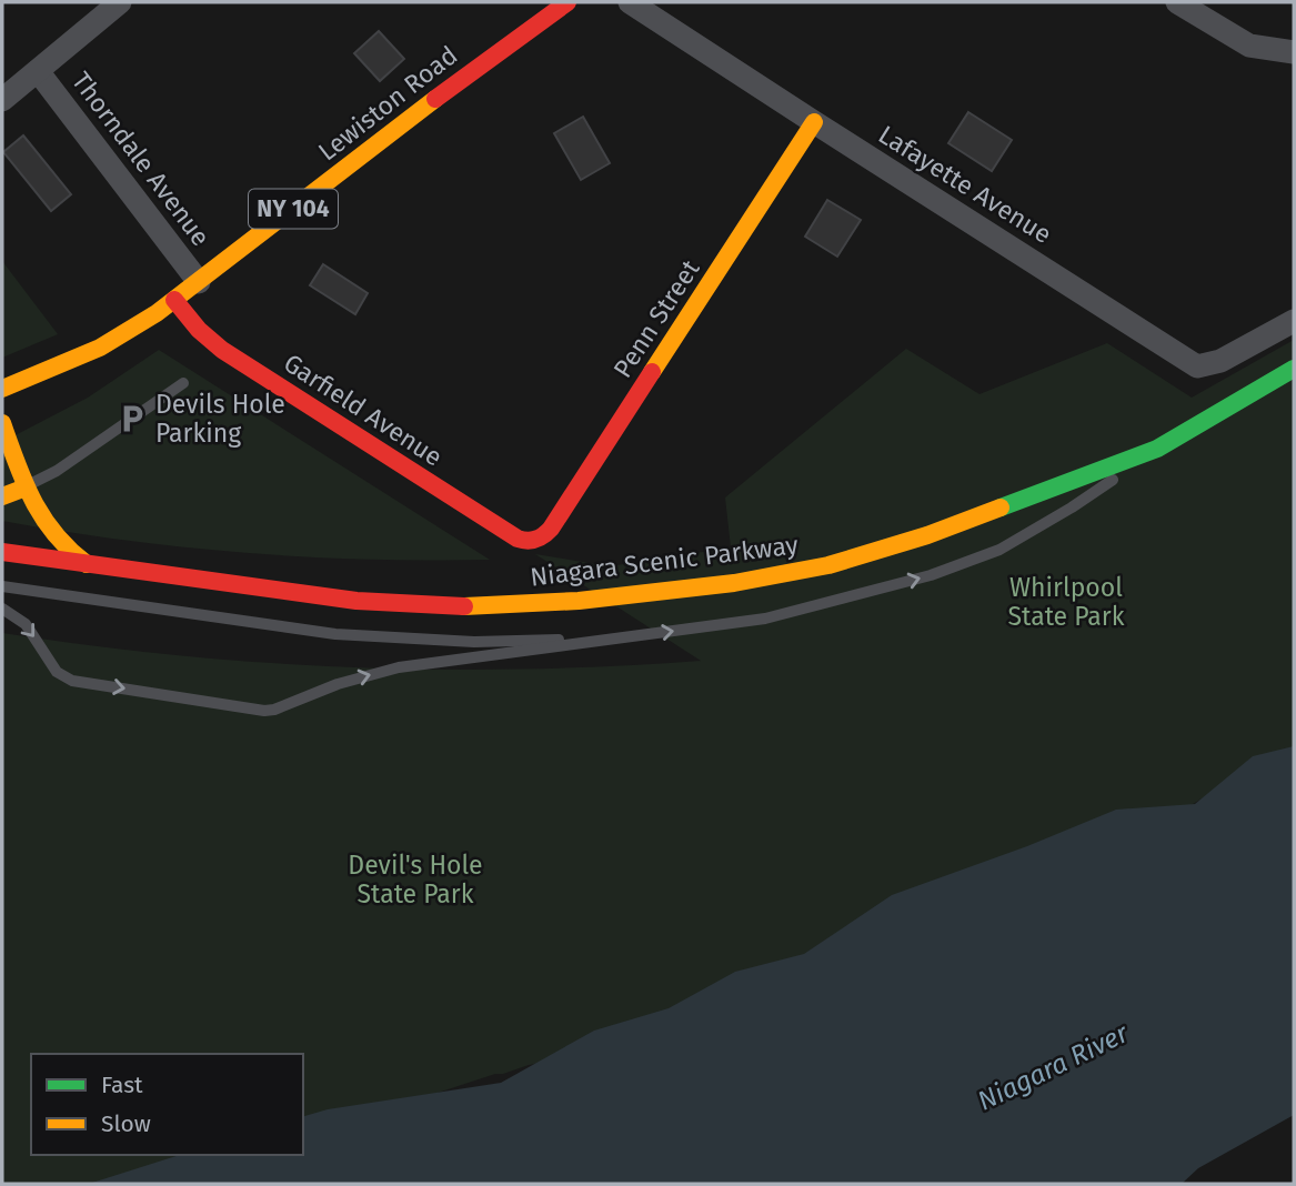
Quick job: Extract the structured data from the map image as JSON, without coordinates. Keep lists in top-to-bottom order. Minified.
{"streets":{"main road":["Lewiston Road","NY 104","Penn Street","Garfield Avenue","Niagara Scenic Parkway"],"street":["Thorndale Avenue","Lafayette Avenue"]},"crossings":[["Lewiston Road","Thorndale Avenue"],["Lewiston Road","Garfield Avenue"],["Lafayette Avenue","Penn Street"],["Penn Street","Garfield Avenue"]],"water":["Niagara River"],"parks":["Whirlpool State Park","Devil's Hole State Park"],"places":{"parking":["Devils Hole Parking"]},"legend":["Fast","Slow"]}
